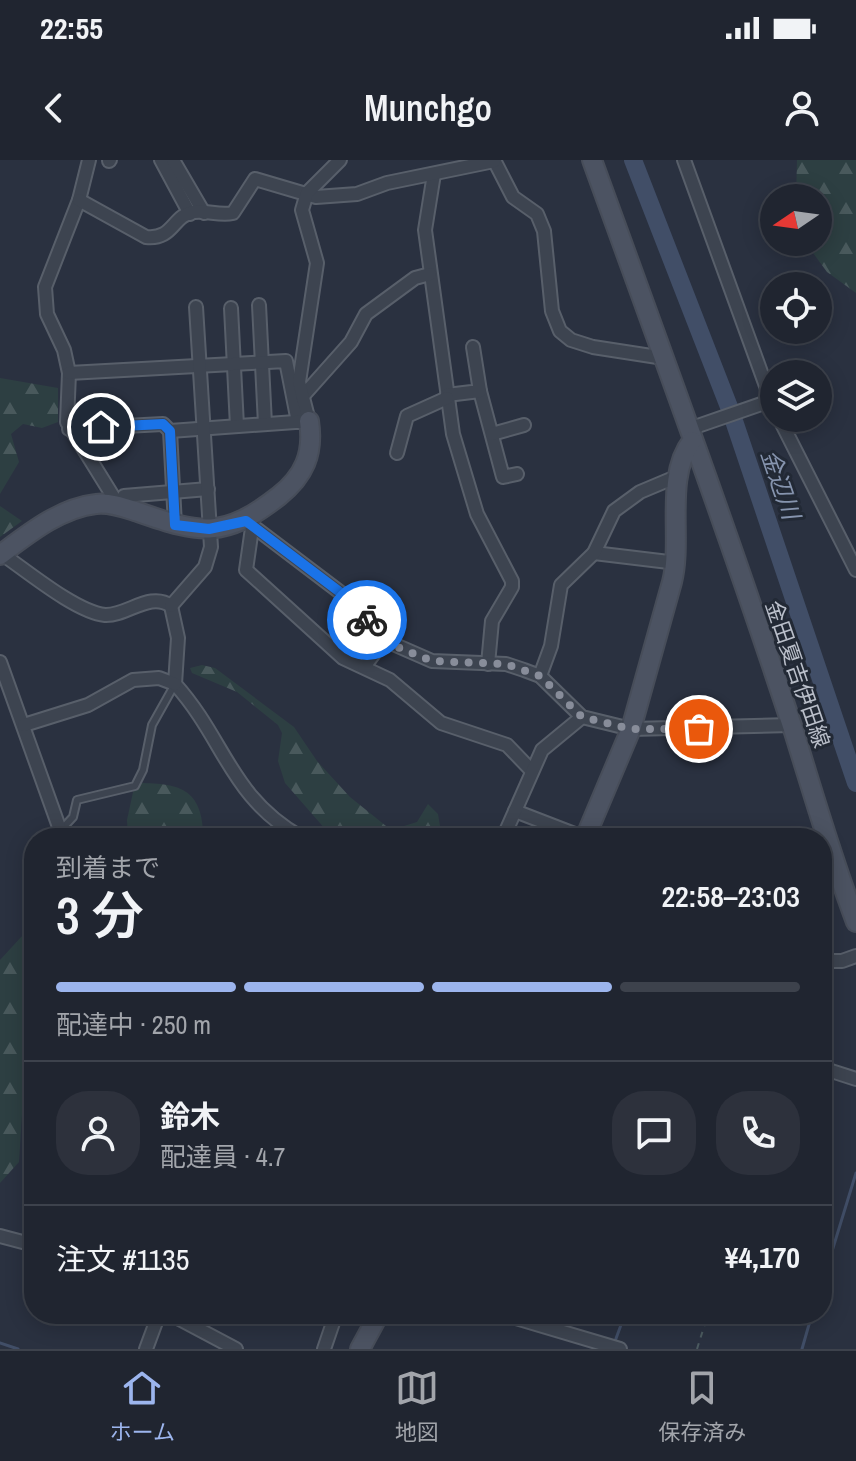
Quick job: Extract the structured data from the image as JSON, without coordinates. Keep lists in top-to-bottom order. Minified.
{"streets":{"main road":["金田夏吉伊田線"]},"water":["金辺川"],"north":"left","page":{"status":"22:55","header":"Munchgo","heading":["3 分","到着まで","22:58–23:03"],"panel":["鈴木","配達員 · 4.7","注文 #1135","¥4,170"],"bar":"配達中 · 250 m","tabs":["ホーム","地図","保存済み"]}}
